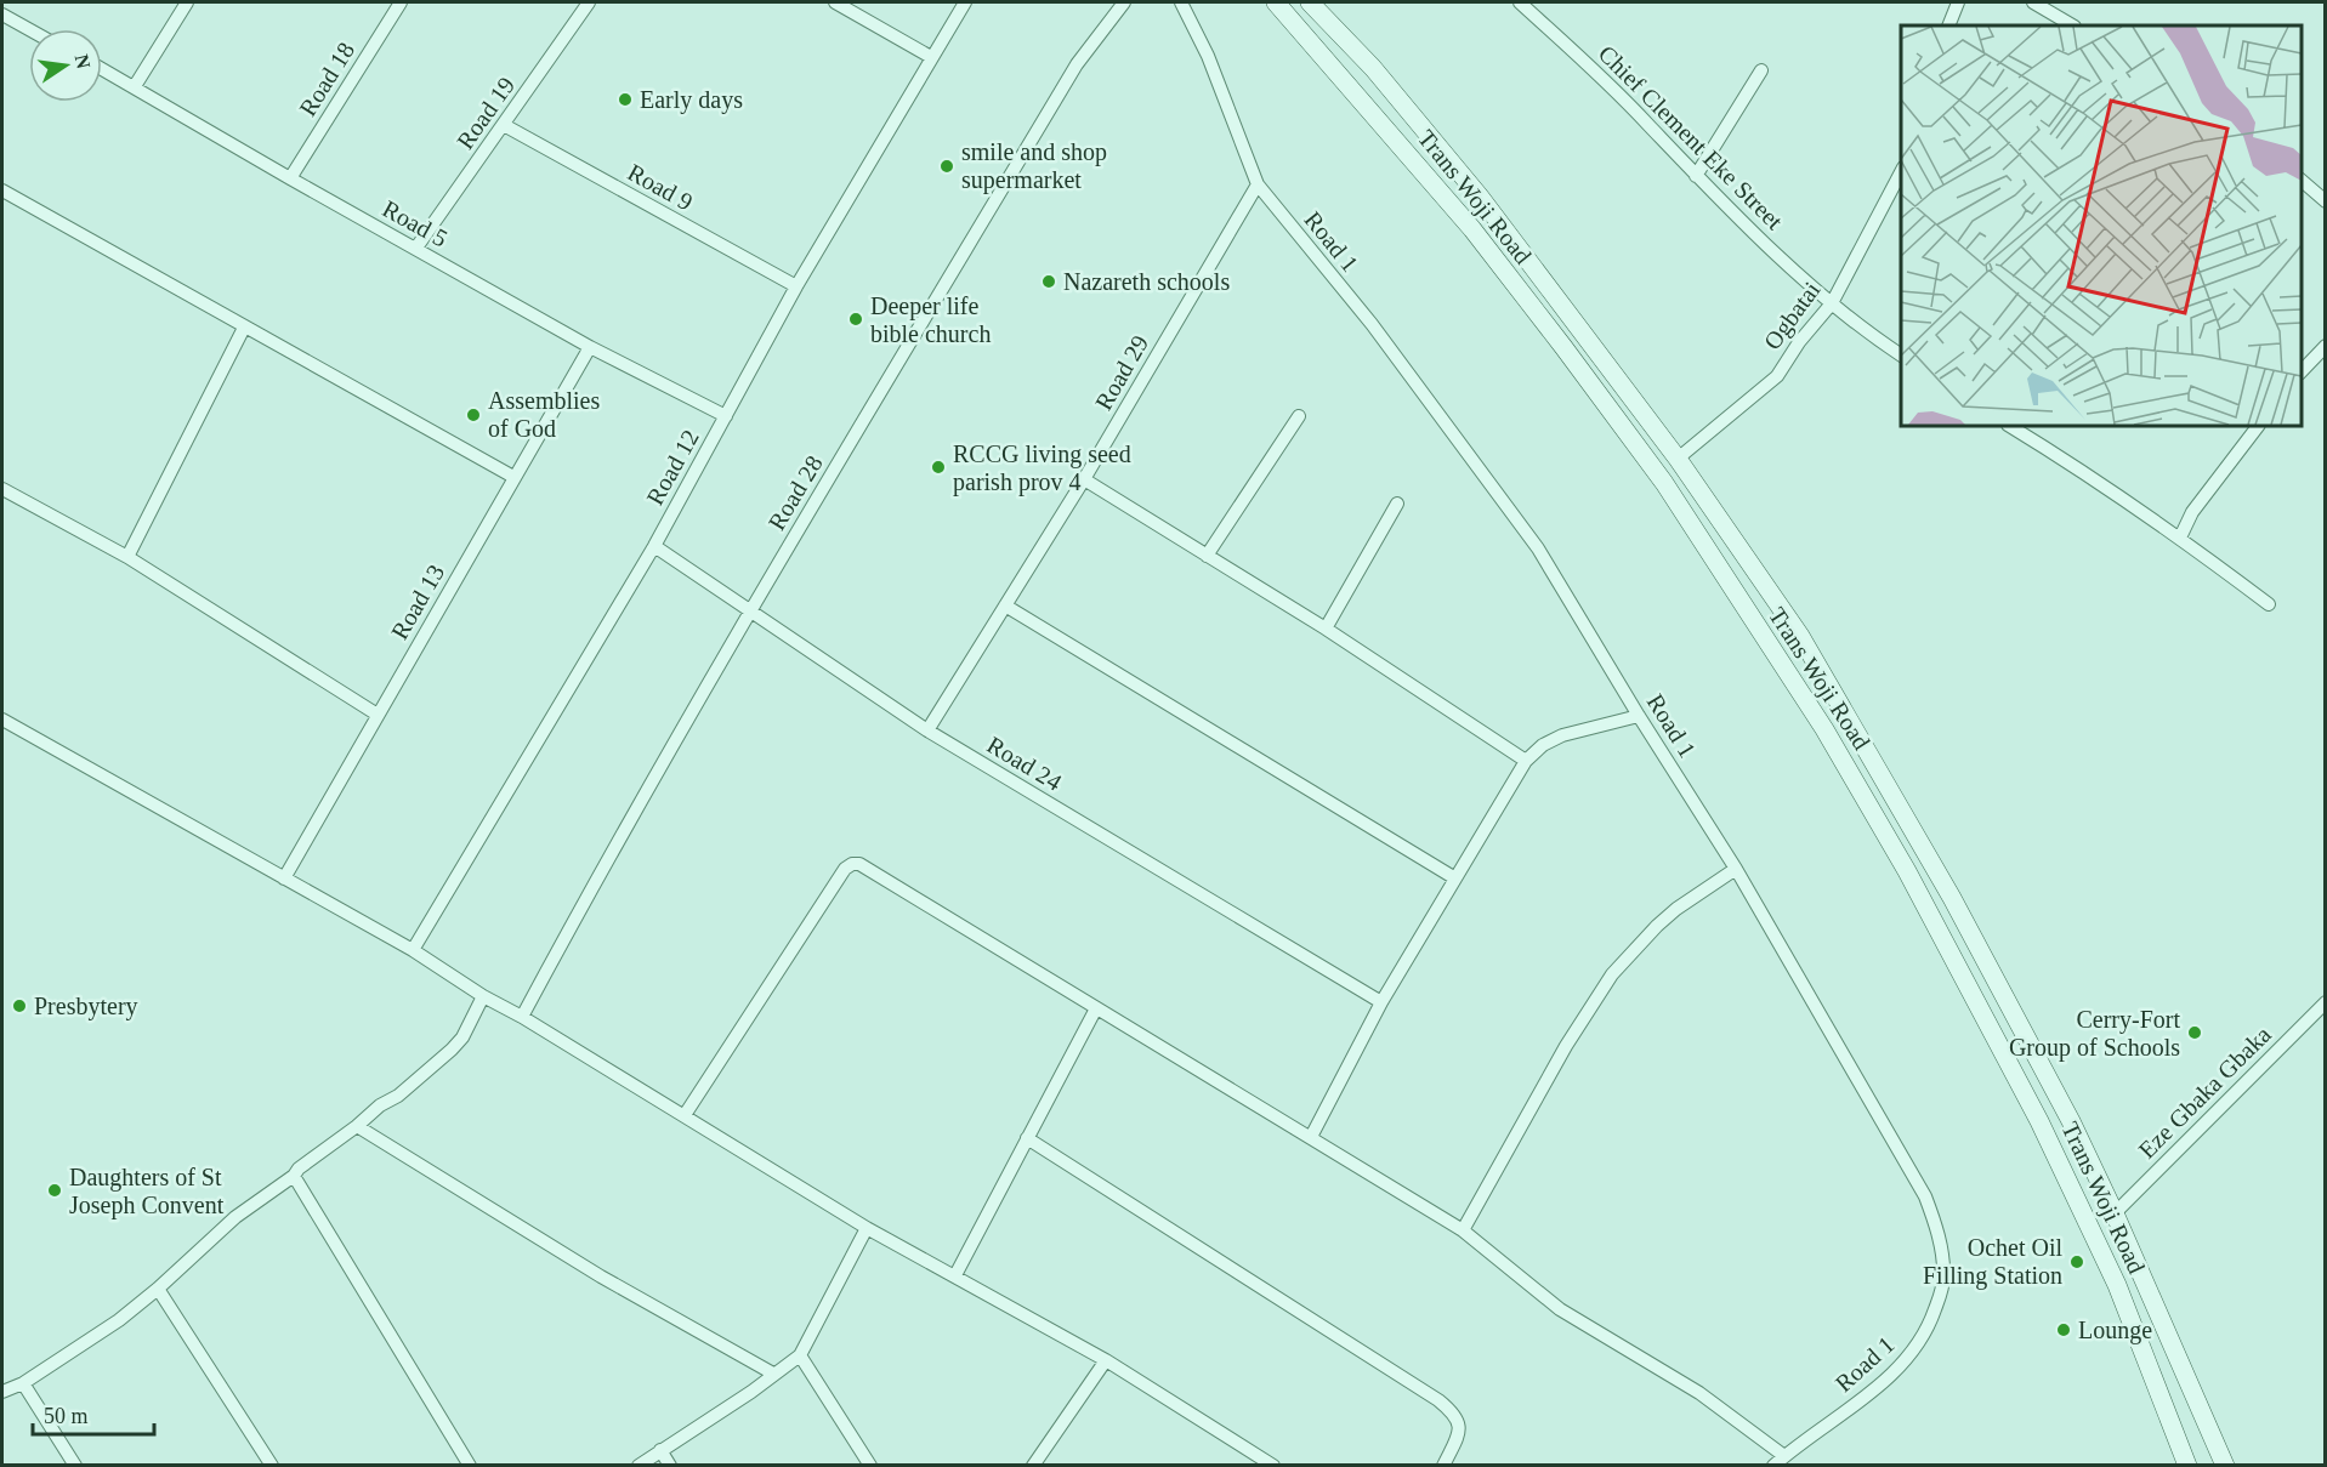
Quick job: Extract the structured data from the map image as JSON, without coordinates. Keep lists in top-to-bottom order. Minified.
{"streets":{"main road":["Trans Woji Road"],"street":["Road 18","Road 19","Chief Clement Eke Street","Road 9","Road 5","Road 1","Ogbatai","Road 29","Road 12","Road 28","Road 13","Road 24","Eze Gbaka Gbaka"]},"crossings":[["Road 18","Road 5"],["Road 19","Road 9"],["Road 19","Road 5"],["Chief Clement Eke Street","Ogbatai"],["Road 9","Road 12"],["Trans Woji Road","Ogbatai"],["Trans Woji Road","Eze Gbaka Gbaka"],["Road 5","Road 12"],["Road 5","Road 13"],["Road 1","Road 29"],["Road 29","Road 24"],["Road 12","Road 24"],["Road 28","Road 24"]],"places":["Early days","smile and shop supermarket","Nazareth schools","Deeper life bible church","Assemblies of God","RCCG living seed parish prov 4","Presbytery","Cerry-Fort Group of Schools","Daughters of St Joseph Convent","Ochet Oil Filling Station","Lounge"],"scale_bar":"50 m","north":"right"}
